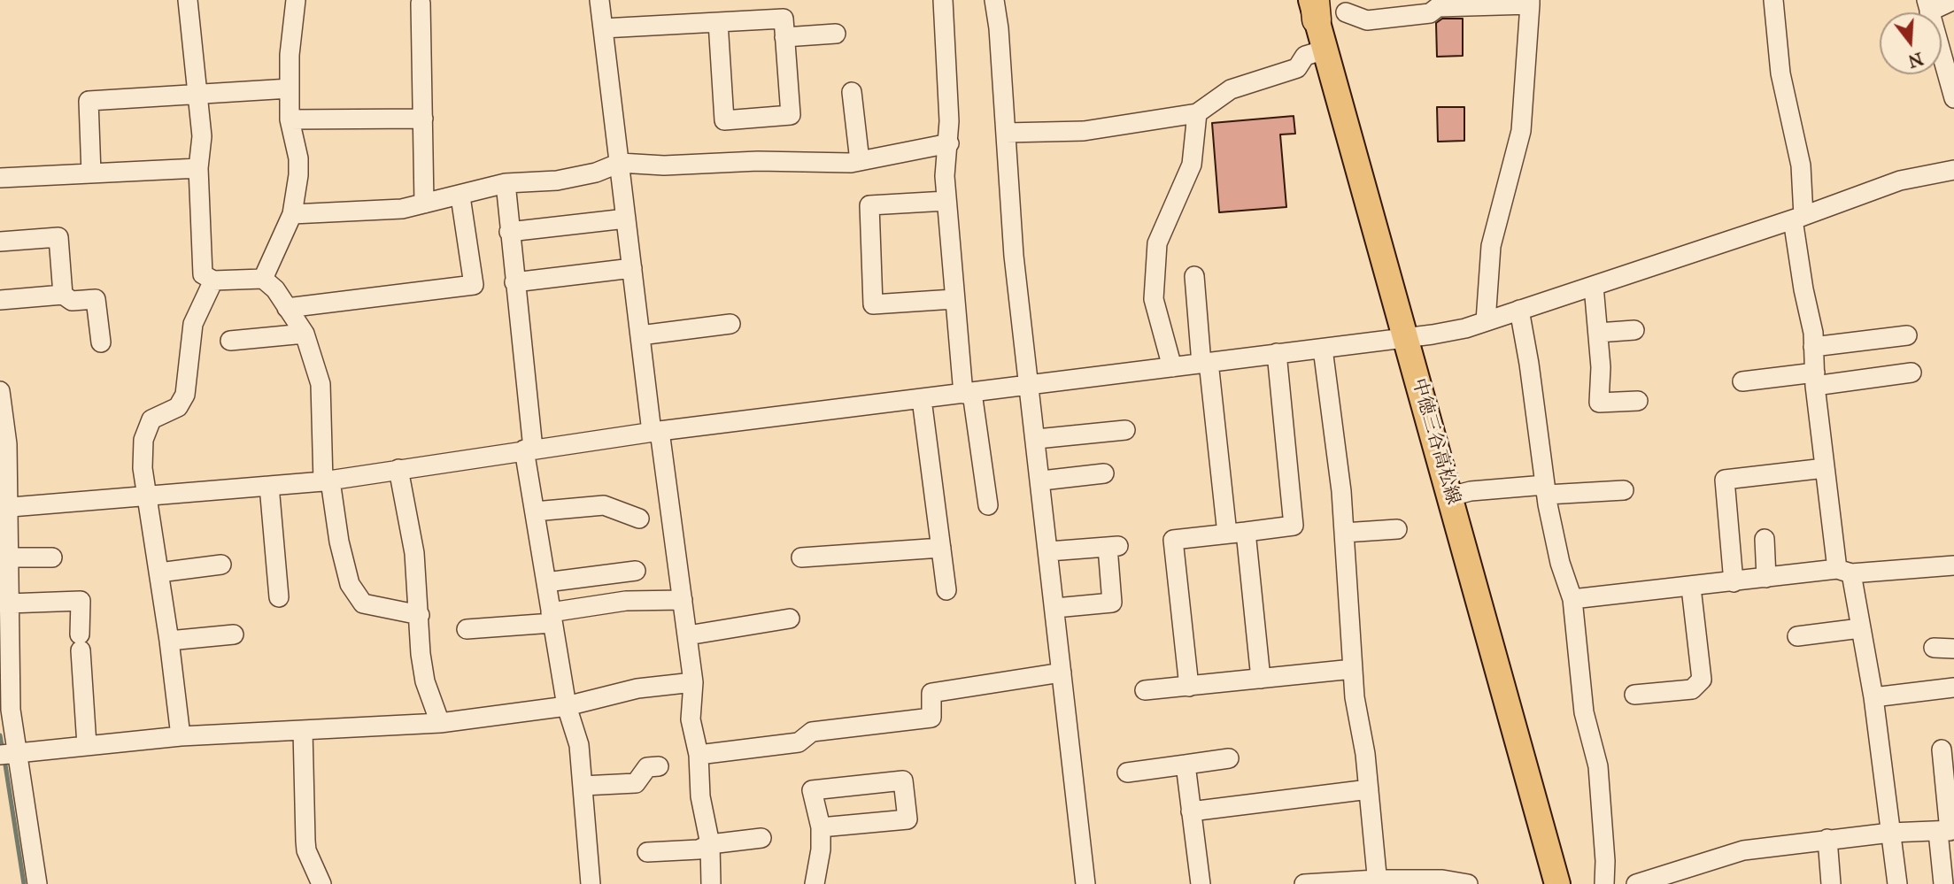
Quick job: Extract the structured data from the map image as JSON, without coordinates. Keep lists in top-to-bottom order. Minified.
{"streets":{"main road":["中徳三谷高松線"]},"north":"bottom"}
